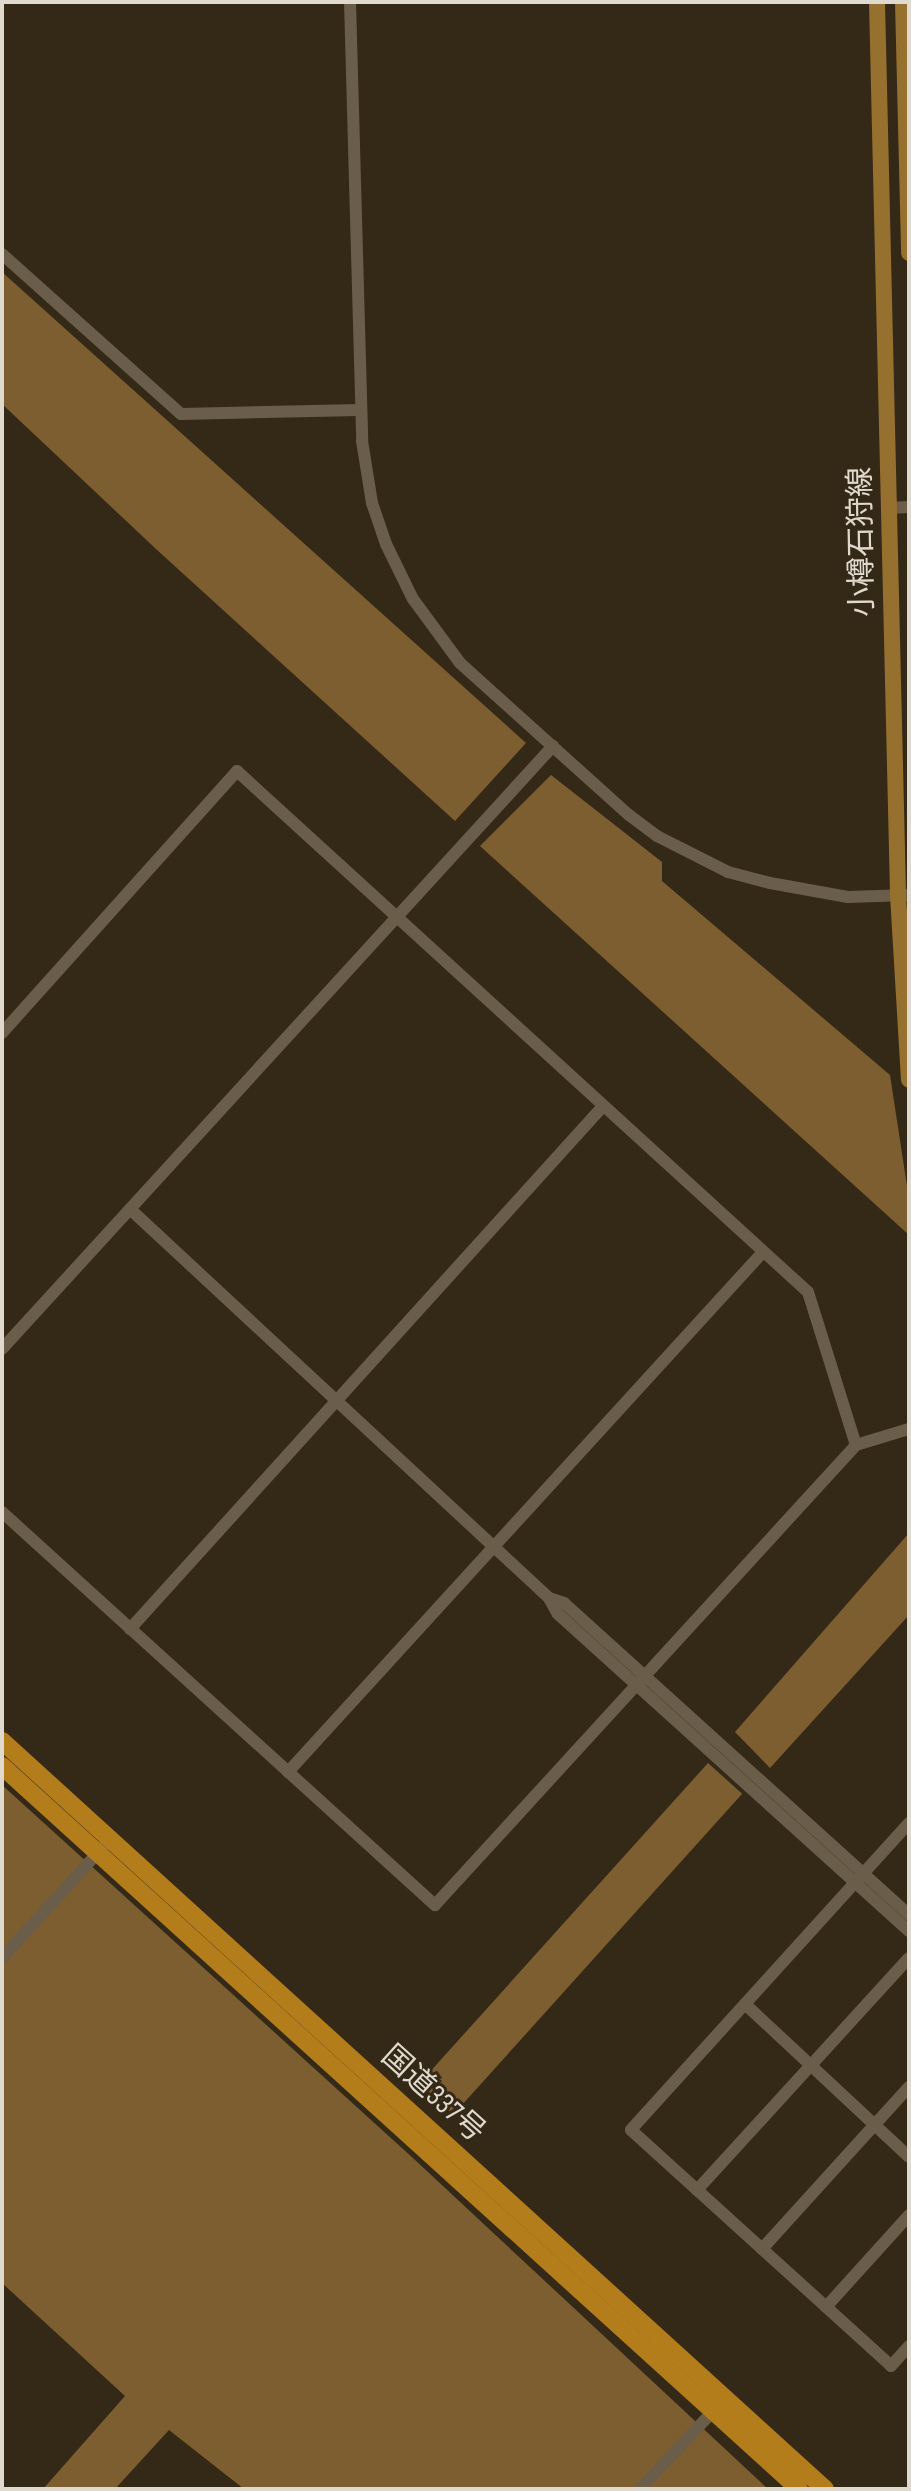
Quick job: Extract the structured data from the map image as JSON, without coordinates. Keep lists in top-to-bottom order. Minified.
{"streets":{"highway":["国道337号"],"main road":["小樽石狩線"]}}
